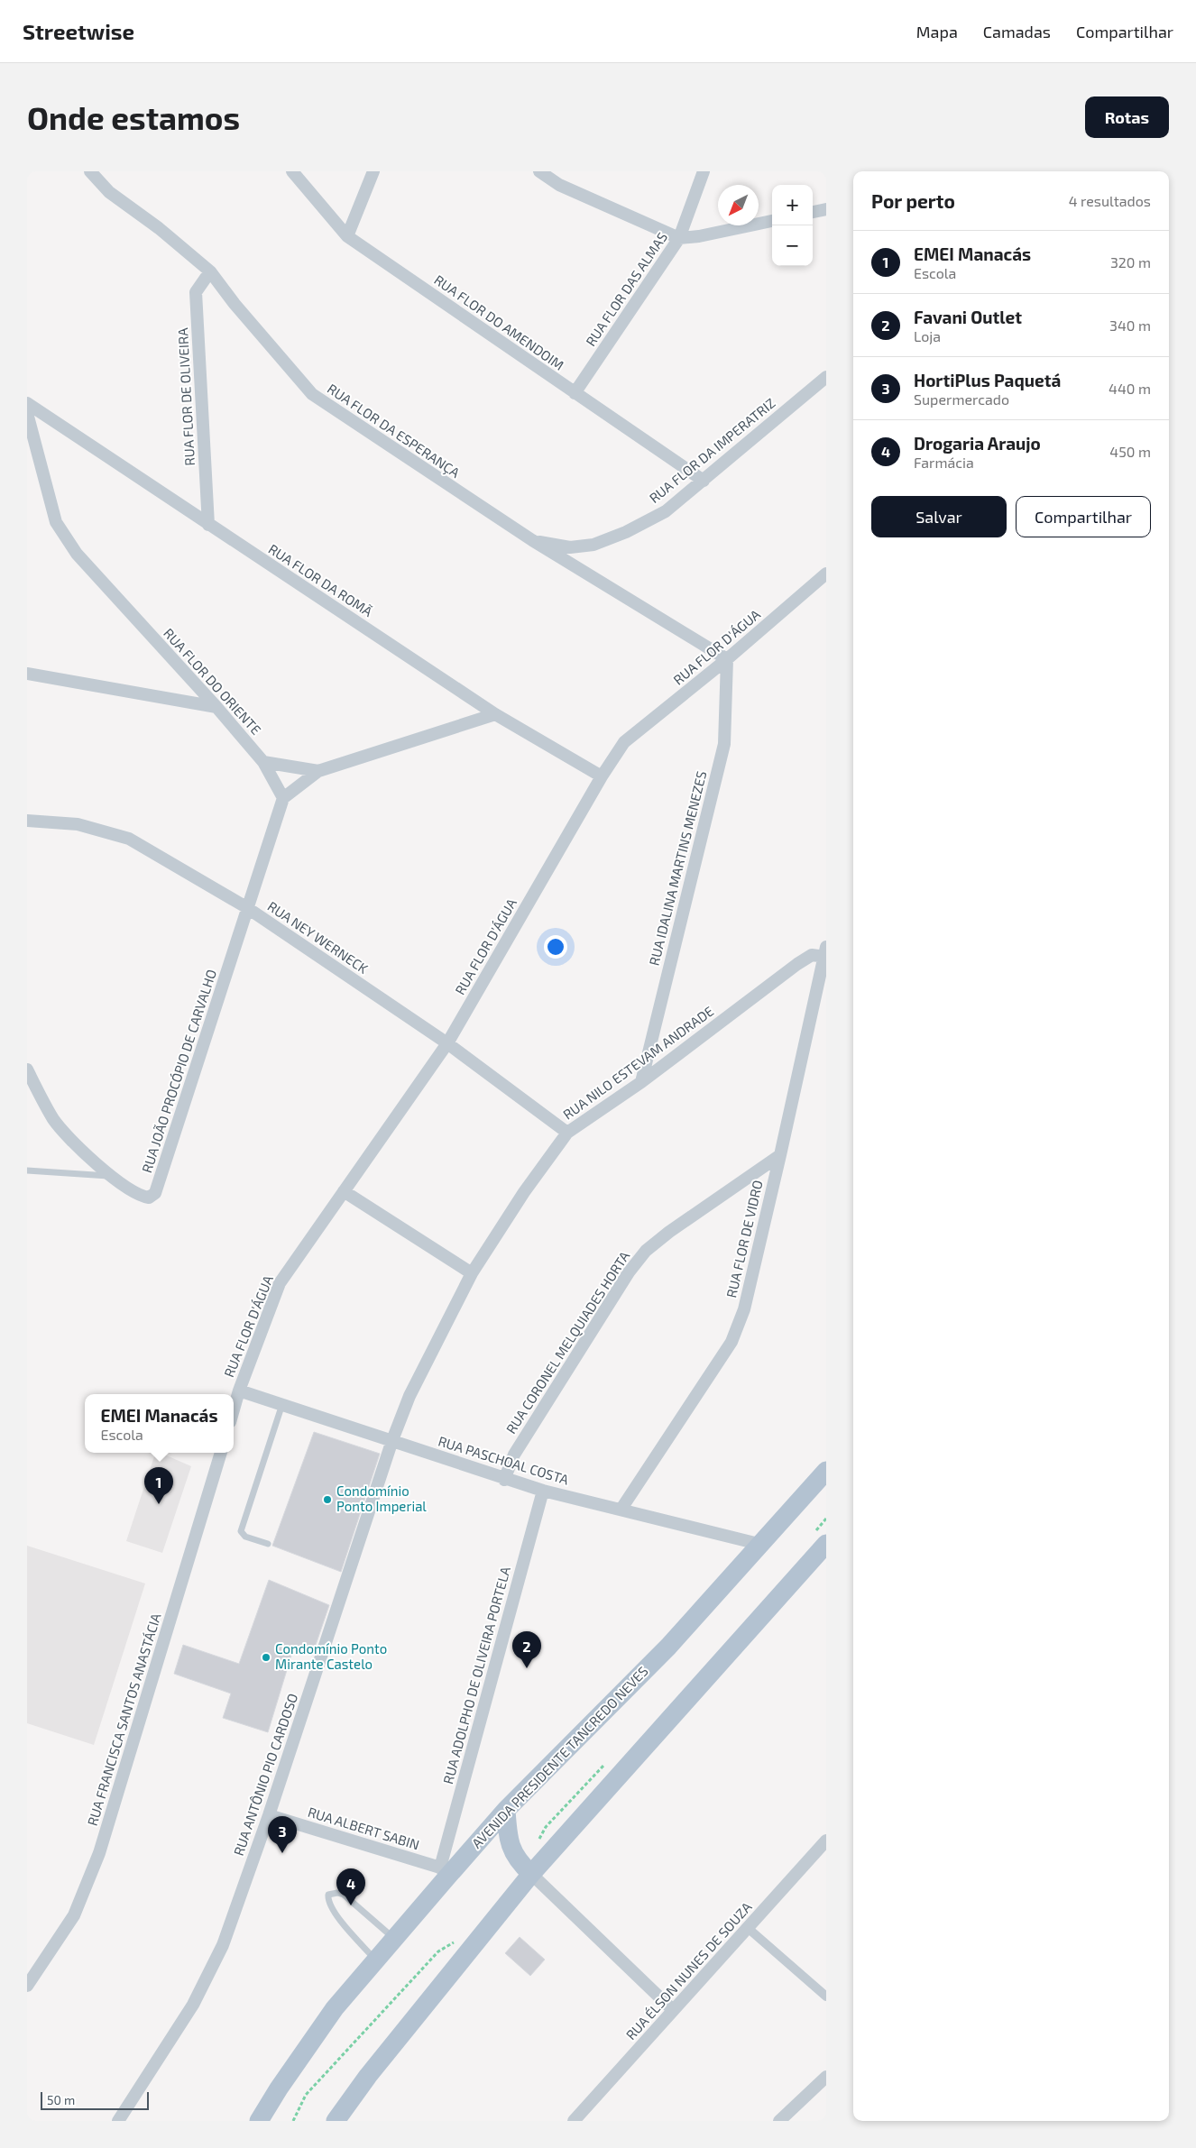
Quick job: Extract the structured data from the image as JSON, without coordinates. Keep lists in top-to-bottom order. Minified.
{"streets":{"main road":["AVENIDA PRESIDENTE TANCREDO NEVES"],"street":["RUA FLOR DAS ALMAS","RUA FLOR DO AMENDOIM","RUA FLOR DE OLIVEIRA","RUA FLOR DA ESPERANÇA","RUA FLOR DA IMPERATRIZ","RUA FLOR DA ROMÃ","RUA FLOR D'ÁGUA","RUA FLOR DO ORIENTE","RUA IDALINA MARTINS MENEZES","RUA NEY WERNECK","RUA NILO ESTEVAM ANDRADE","RUA JOÃO PROCÓPIO DE CARVALHO","RUA FLOR DE VIDRO","RUA CORONEL MELQUIADES HORTA","RUA PASCHOAL COSTA","RUA ADOLPHO DE OLIVEIRA PORTELA","RUA FRANCISCA SANTOS ANASTÁCIA","RUA ANTÔNIO PIO CARDOSO","RUA ALBERT SABIN","RUA ÉLSON NUNES DE SOUZA"]},"crossings":[["RUA FLOR DAS ALMAS","RUA FLOR DO AMENDOIM"],["RUA FLOR DO AMENDOIM","RUA FLOR DA IMPERATRIZ"],["RUA FLOR DE OLIVEIRA","RUA FLOR DA ESPERANÇA"],["RUA FLOR DE OLIVEIRA","RUA FLOR DA ROMÃ"],["RUA FLOR DA ESPERANÇA","RUA FLOR DA IMPERATRIZ"],["RUA FLOR DA ESPERANÇA","RUA FLOR D'ÁGUA"],["RUA FLOR DA ESPERANÇA","RUA IDALINA MARTINS MENEZES"],["RUA FLOR DA ROMÃ","RUA FLOR D'ÁGUA"],["RUA FLOR D'ÁGUA","RUA IDALINA MARTINS MENEZES"],["RUA FLOR D'ÁGUA","RUA NEY WERNECK"],["RUA FLOR D'ÁGUA","RUA PASCHOAL COSTA"],["RUA IDALINA MARTINS MENEZES","RUA NILO ESTEVAM ANDRADE"],["RUA NEY WERNECK","RUA NILO ESTEVAM ANDRADE"],["RUA NEY WERNECK","RUA JOÃO PROCÓPIO DE CARVALHO"],["RUA NILO ESTEVAM ANDRADE","RUA FLOR DE VIDRO"],["RUA NILO ESTEVAM ANDRADE","RUA ANTÔNIO PIO CARDOSO"],["RUA FLOR DE VIDRO","RUA CORONEL MELQUIADES HORTA"],["RUA FLOR DE VIDRO","RUA PASCHOAL COSTA"],["RUA CORONEL MELQUIADES HORTA","RUA PASCHOAL COSTA"],["RUA PASCHOAL COSTA","RUA ADOLPHO DE OLIVEIRA PORTELA"],["RUA PASCHOAL COSTA","AVENIDA PRESIDENTE TANCREDO NEVES"],["RUA PASCHOAL COSTA","RUA ANTÔNIO PIO CARDOSO"],["RUA ADOLPHO DE OLIVEIRA PORTELA","AVENIDA PRESIDENTE TANCREDO NEVES"],["RUA ADOLPHO DE OLIVEIRA PORTELA","RUA ALBERT SABIN"],["AVENIDA PRESIDENTE TANCREDO NEVES","RUA ALBERT SABIN"],["RUA ANTÔNIO PIO CARDOSO","RUA ALBERT SABIN"]],"places":["Condomínio Ponto Imperial","Condomínio Ponto Mirante Castelo"],"scale_bar":"50 m","north":"bottom left","page":{"header":"Streetwise","nav":["Mapa","Camadas","Compartilhar"],"buttons":["Rotas",["Salvar","Compartilhar"]],"title":"Onde estamos","heading":["Por perto","4 resultados"],"map_buttons":["+","−"],"list":[{"mark":"1","name":"EMEI Manacás","note":"Escola","value":"320 m"},{"mark":"2","name":"Favani Outlet","note":"Loja","value":"340 m"},{"mark":"3","name":"HortiPlus Paquetá","note":"Supermercado","value":"440 m"},{"mark":"4","name":"Drogaria Araujo","note":"Farmácia","value":"450 m"}],"popup":["EMEI Manacás","Escola"],"pins":["1","2","3","4"],"scale":"50 m"}}
